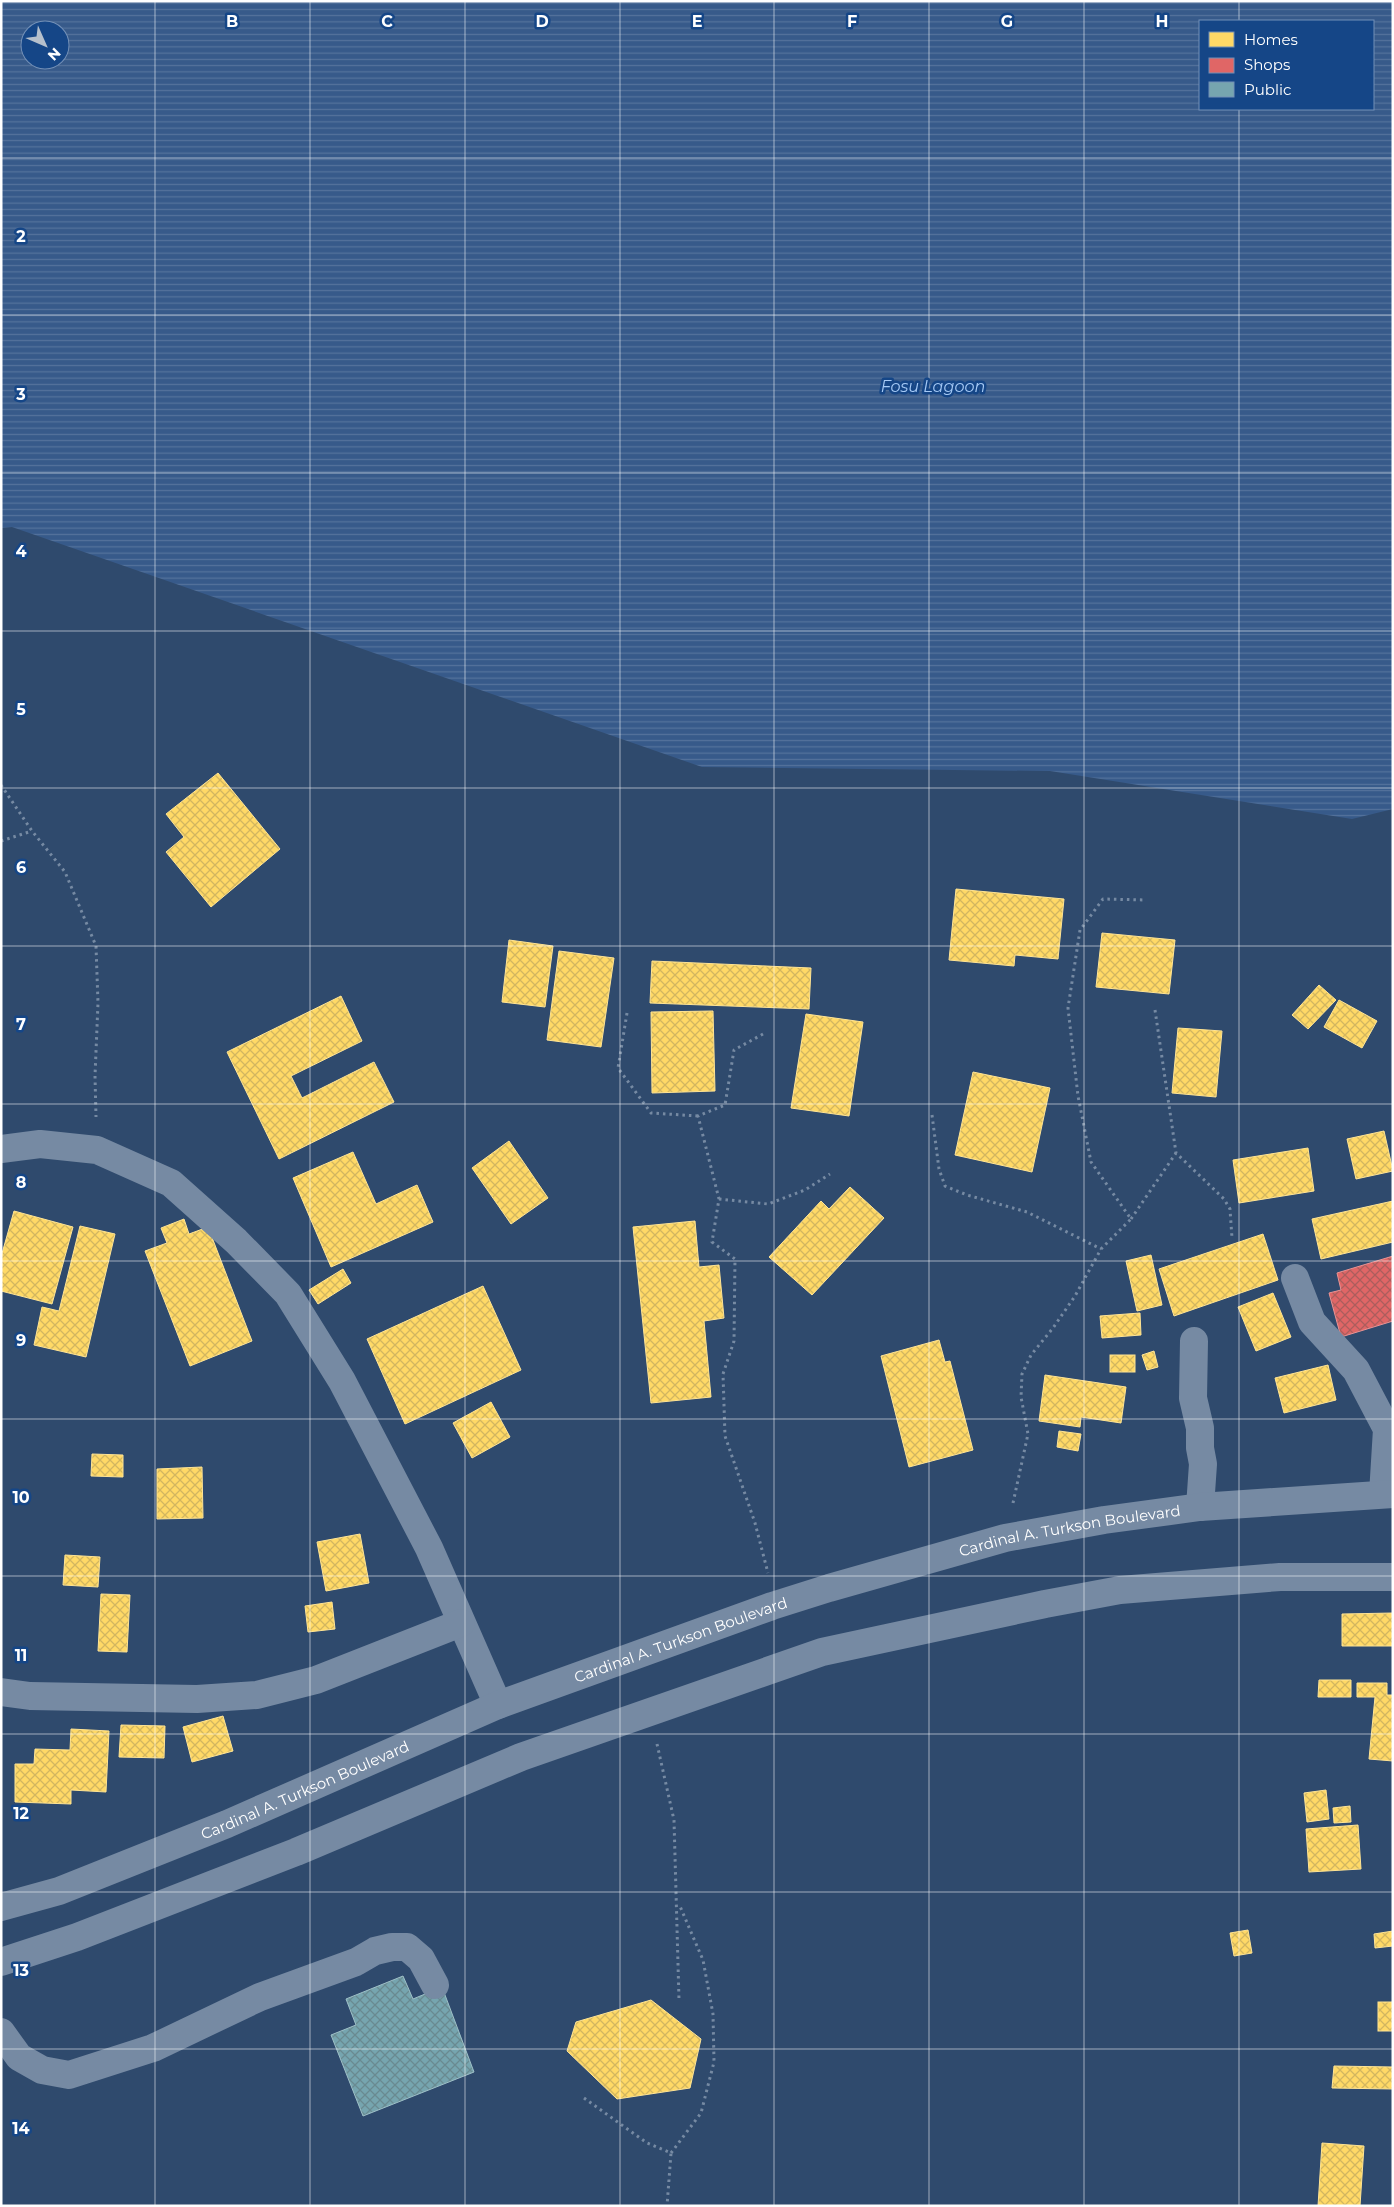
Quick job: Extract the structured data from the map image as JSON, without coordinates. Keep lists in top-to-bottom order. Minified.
{"streets":{"street":["Cardinal A. Turkson Boulevard"]},"water":["Fosu Lagoon"],"legend":["Homes","Shops","Public"],"north":"bottom right","grid":{"columns":["B","C","D","E","F","G","H"],"rows":["2","3","4","5","6","7","8","9","10","11","12","13","14"]}}
